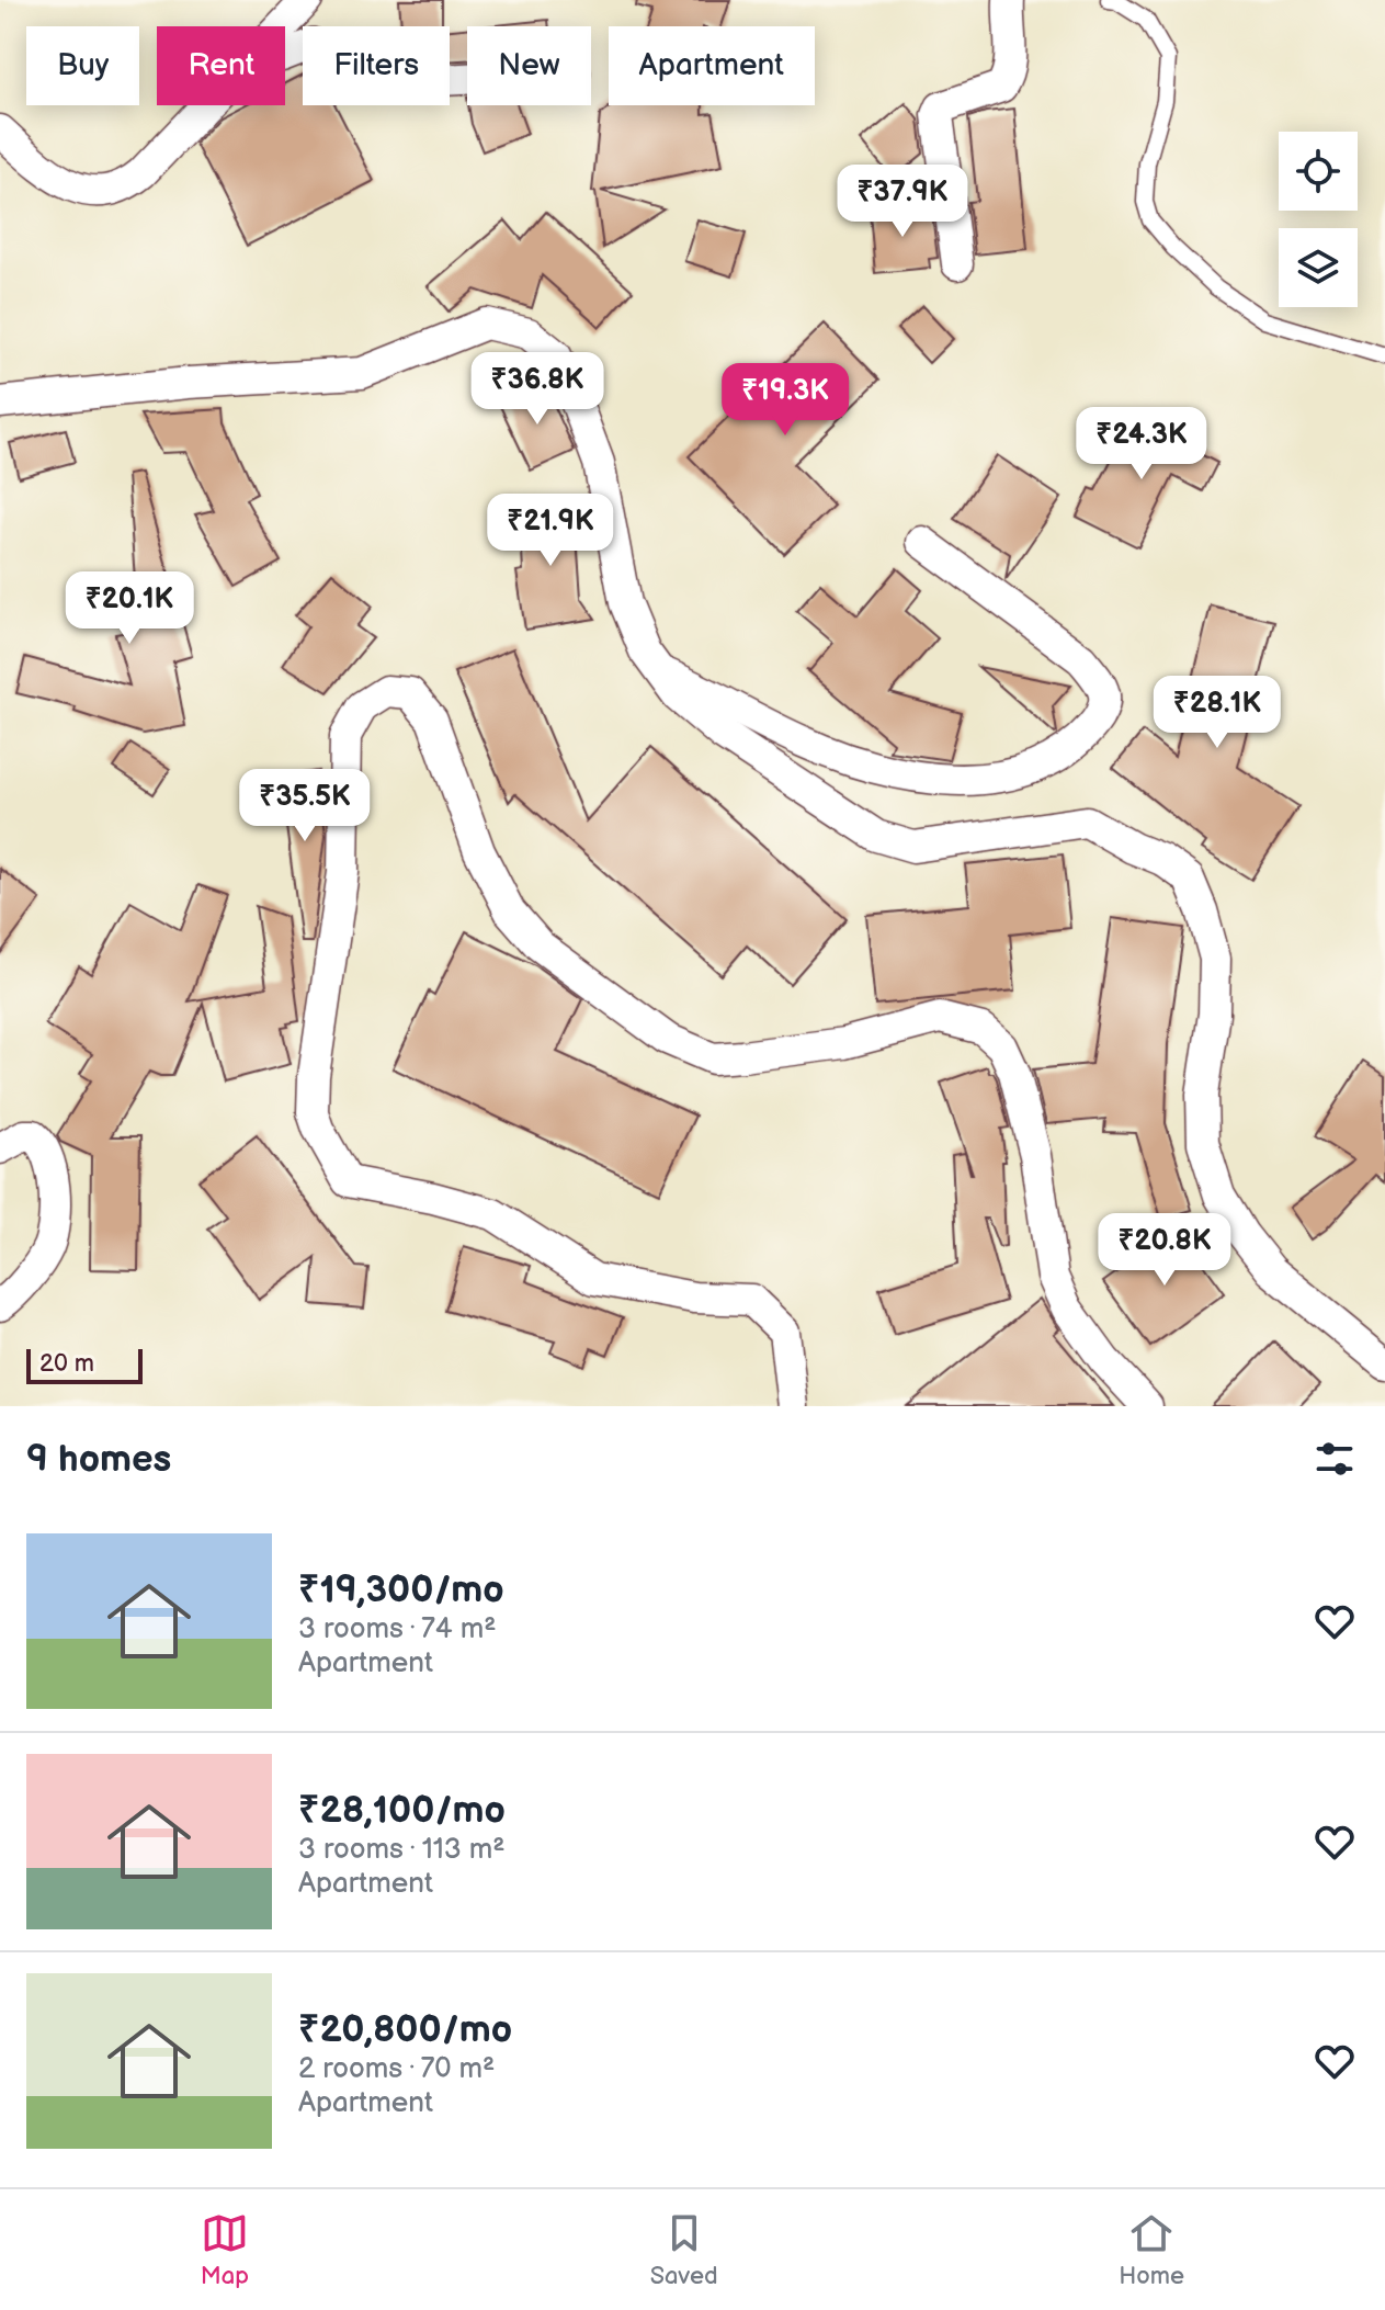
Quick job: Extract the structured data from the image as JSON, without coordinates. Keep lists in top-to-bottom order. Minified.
{"scale_bar":"20 m","page":{"chip":["Buy","Rent","Filters","New","Apartment"],"price":["₹37.9K","₹36.8K","₹19.3K","₹24.3K","₹21.9K","₹20.1K","₹28.1K","₹35.5K","₹20.8K"],"scale":"20 m","heading":"9 homes","list":[{"name":"₹19,300/mo","note":"3 rooms · 74 m² · Apartment"},{"name":"₹28,100/mo","note":"3 rooms · 113 m² · Apartment"},{"name":"₹20,800/mo","note":"2 rooms · 70 m² · Apartment"}],"tabs":["Map","Saved","Home"]}}
